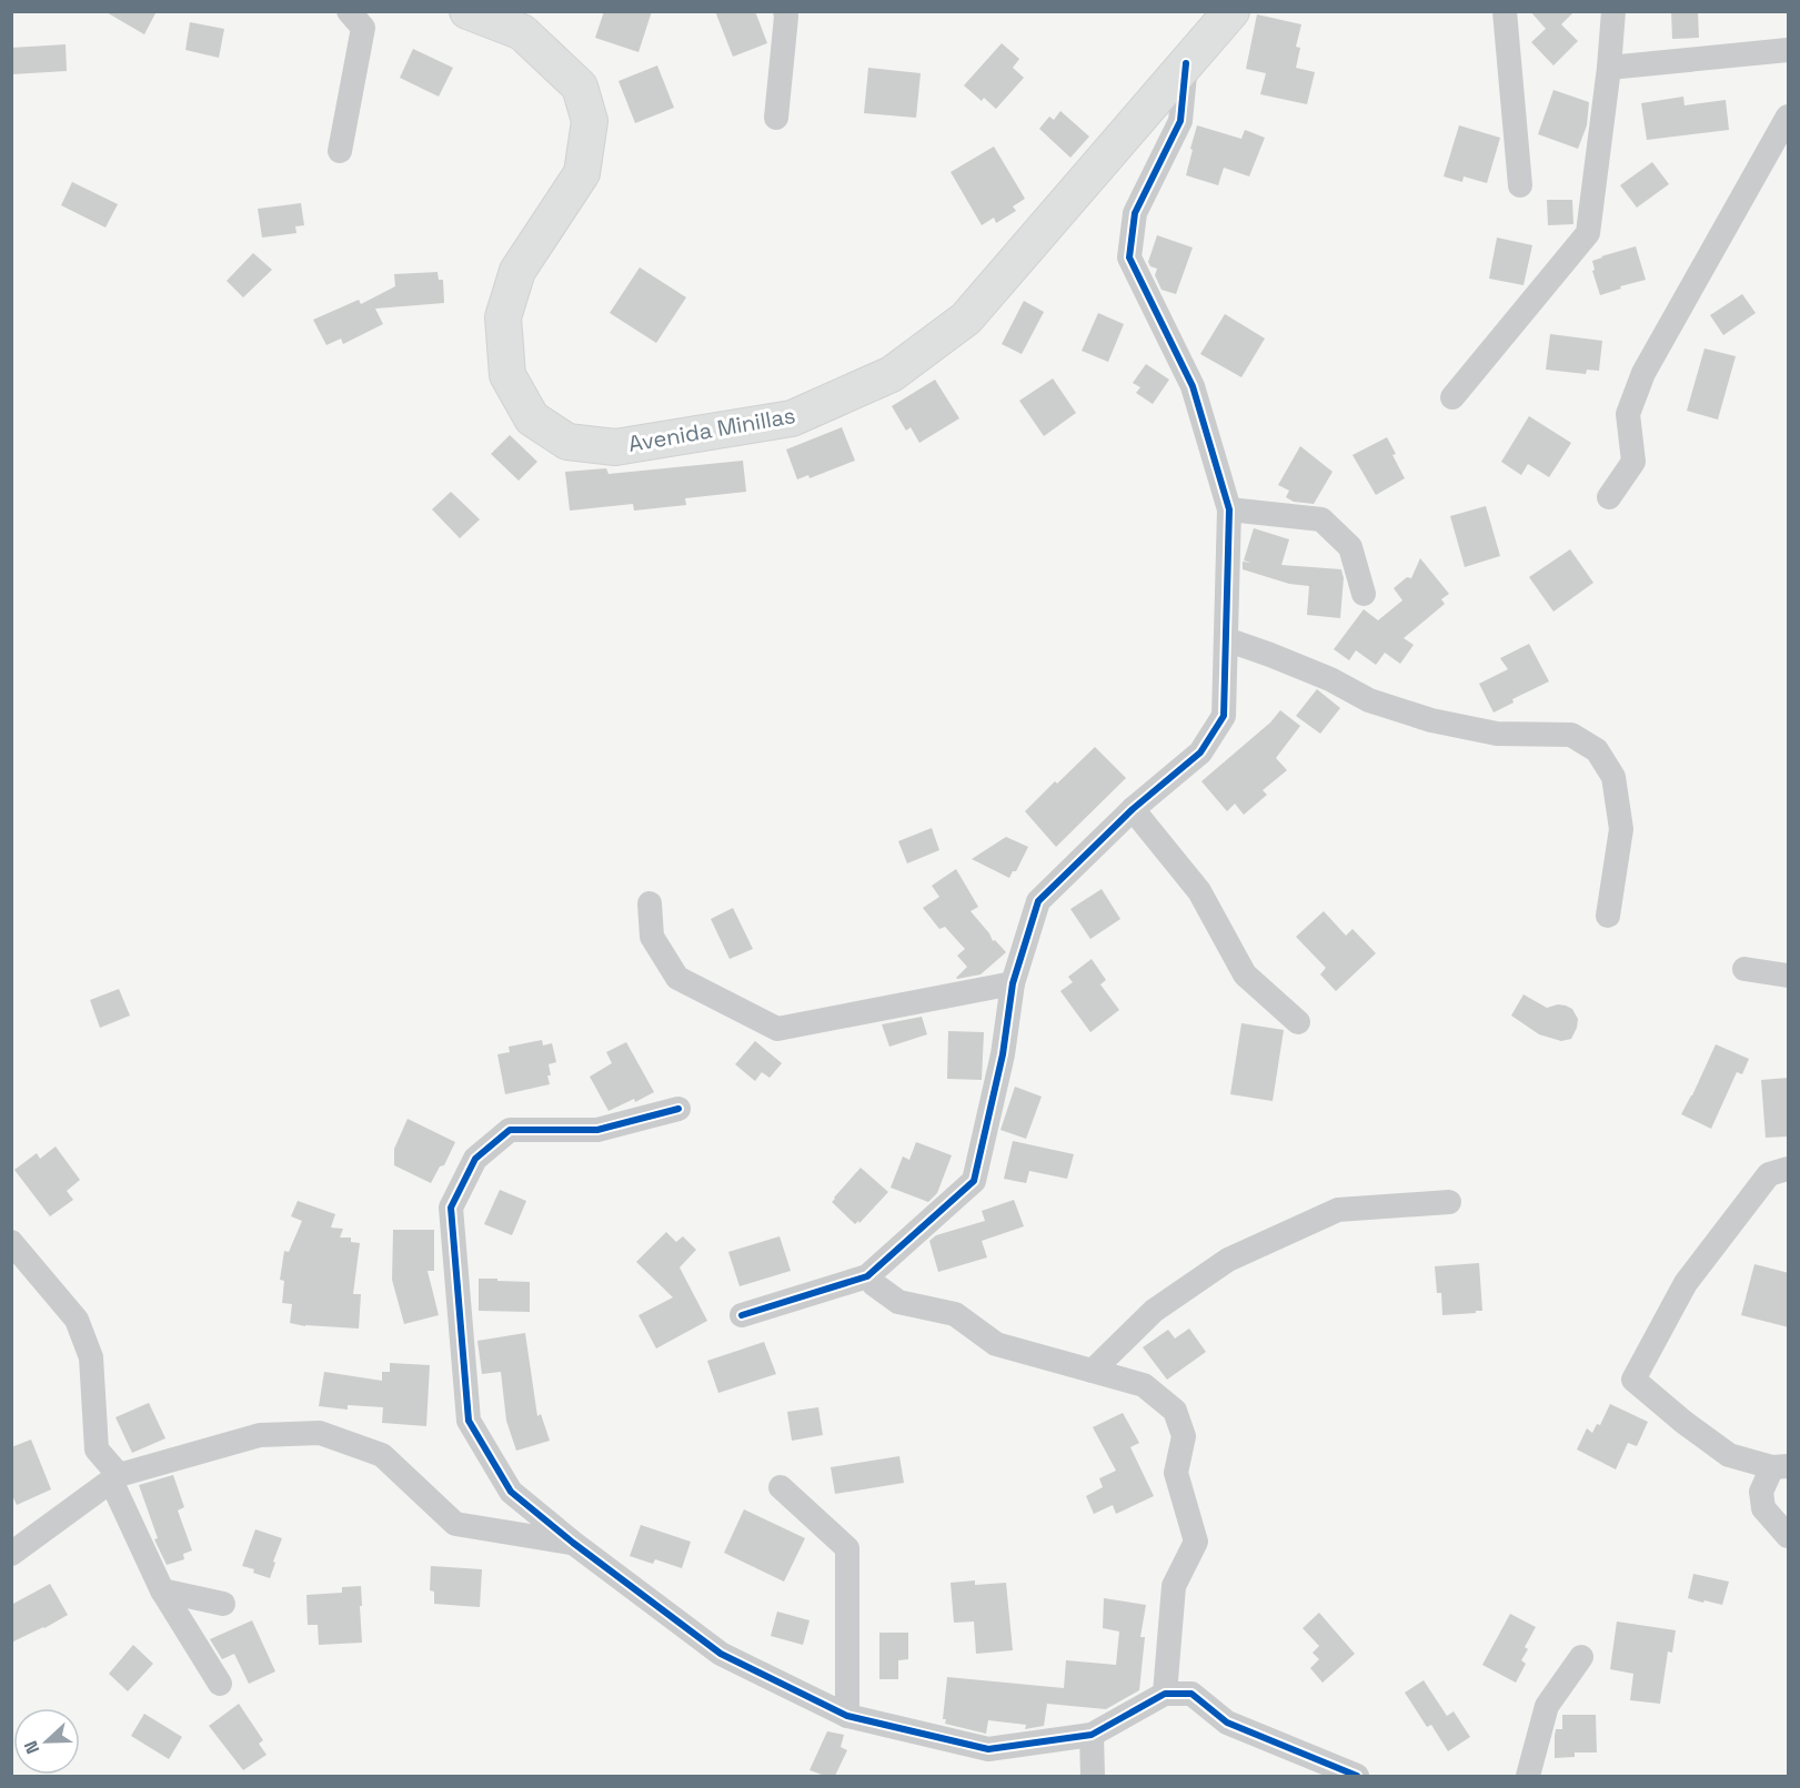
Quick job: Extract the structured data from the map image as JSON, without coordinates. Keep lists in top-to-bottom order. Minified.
{"streets":{"street":["Avenida Minillas"]},"north":"left"}
